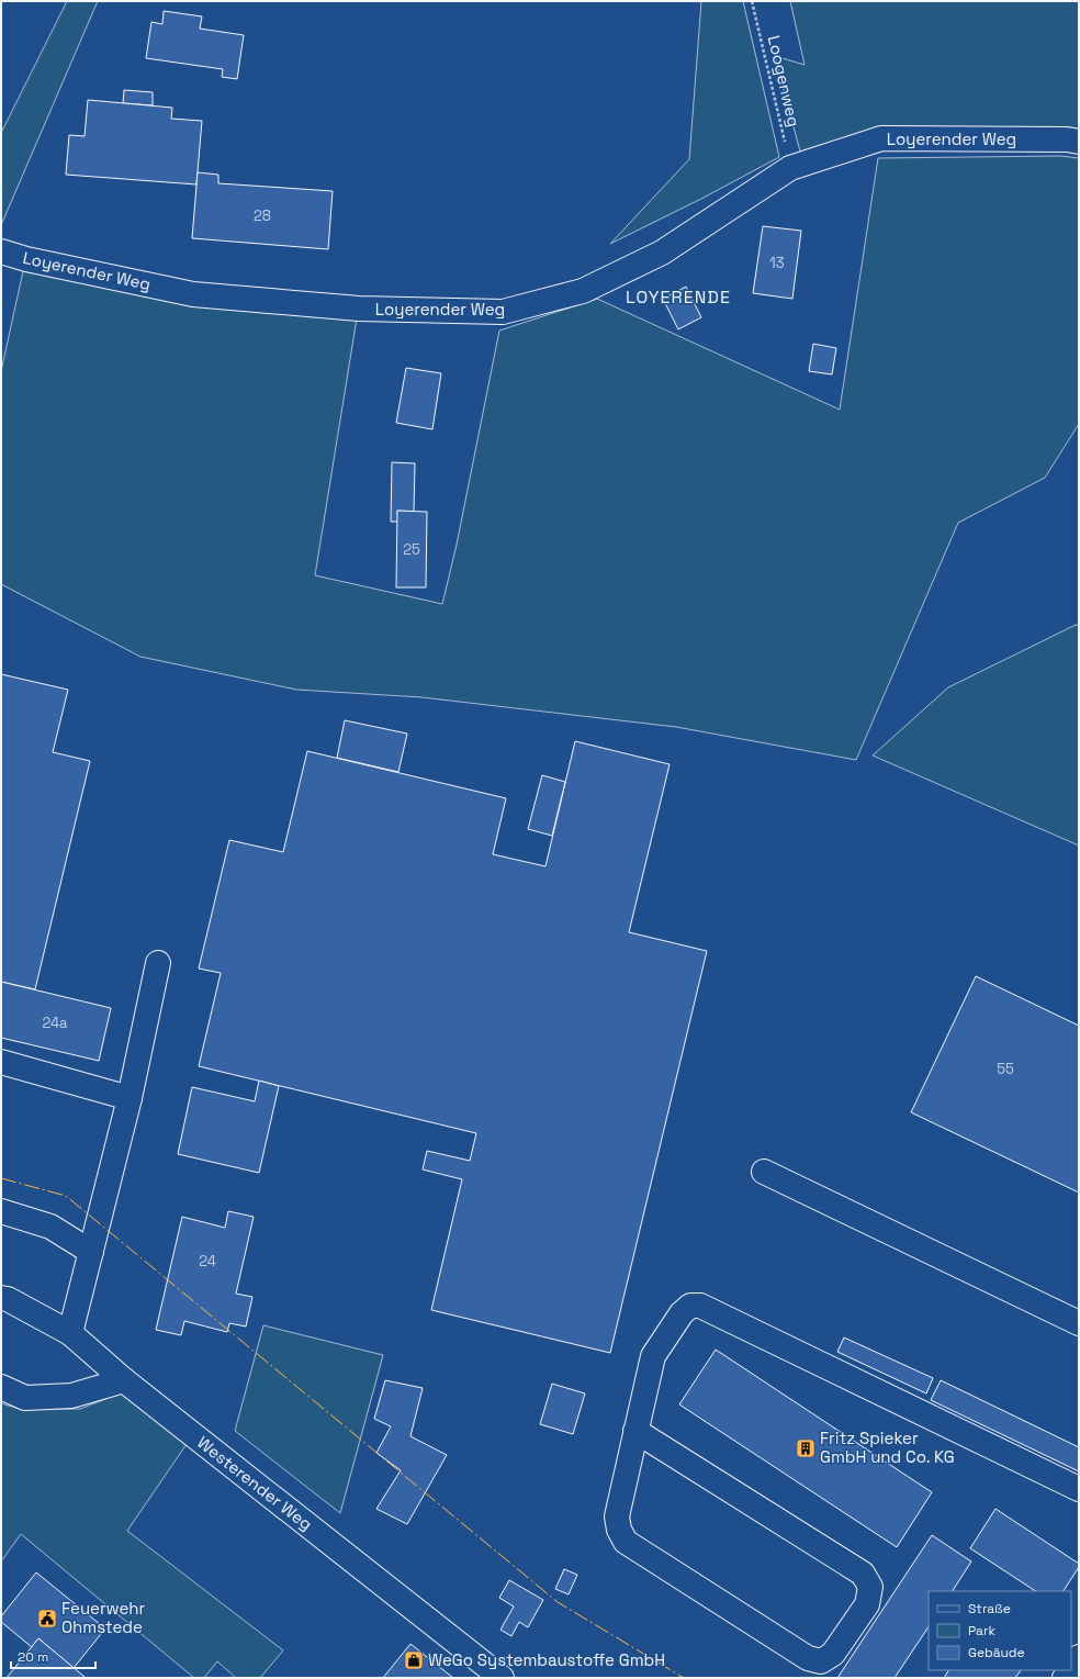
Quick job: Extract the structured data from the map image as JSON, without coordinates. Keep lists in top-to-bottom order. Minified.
{"streets":{"street":["Loyerender Weg","Westerender Weg"],"path":["Loogenweg"]},"crossings":[["Loogenweg","Loyerender Weg"]],"districts":["LOYERENDE"],"places":{"building":["Fritz Spieker GmbH und Co. KG"],"public building":["Feuerwehr Ohmstede"],"shop":["WeGo Systembaustoffe GmbH"]},"house_numbers":["28","13","25","24a","55","24"],"legend":["Straße","Park","Gebäude"],"scale_bar":"20 m"}
